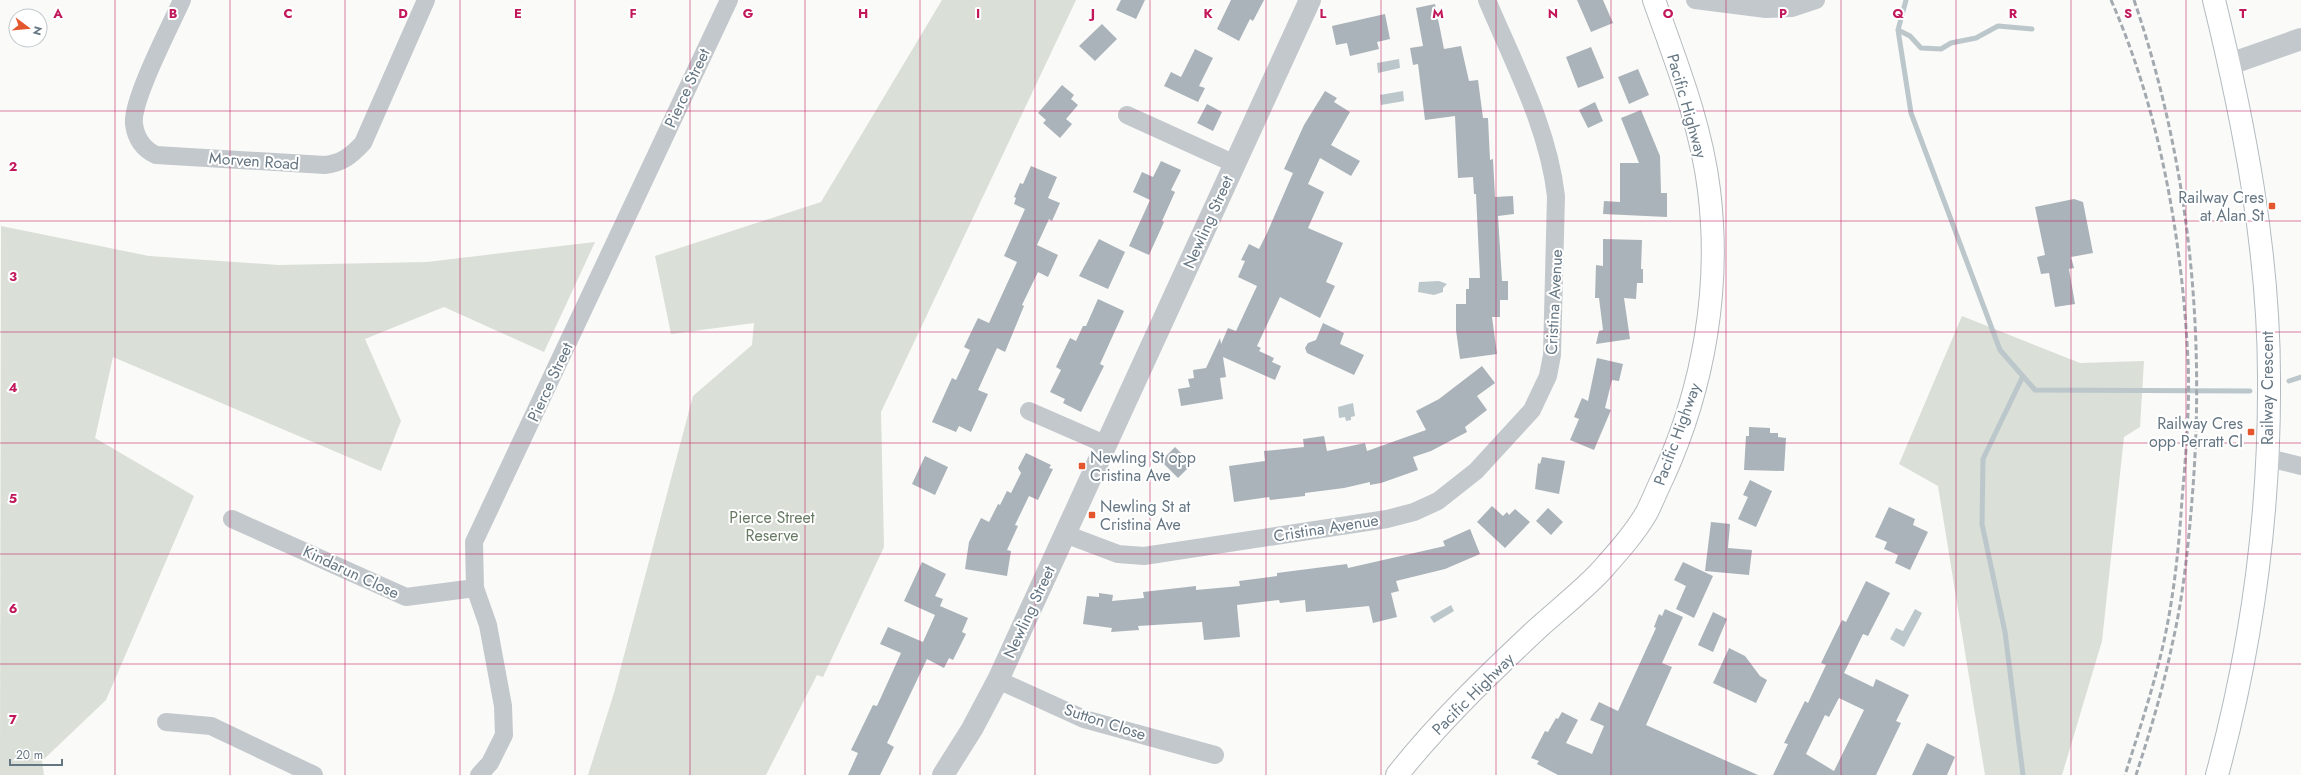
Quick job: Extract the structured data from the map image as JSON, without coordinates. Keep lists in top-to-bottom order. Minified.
{"streets":{"main road":["Pacific Highway","Railway Crescent"],"street":["Pierce Street","Morven Road","Newling Street","Cristina Avenue","Kindarun Close","Sutton Close"]},"crossings":[["Pierce Street","Kindarun Close"],["Newling Street","Cristina Avenue"],["Newling Street","Sutton Close"]],"parks":["Pierce Street Reserve"],"places":{"transit":["Railway Cres at Alan St","Railway Cres opp Perratt Cl","Newling St opp Cristina Ave","Newling St at Cristina Ave"]},"scale_bar":"20 m","north":"right","grid":{"columns":["A","B","C","D","E","F","G","H","I","J","K","L","M","N","O","P","Q","R","S","T"],"rows":["2","3","4","5","6","7"]}}
